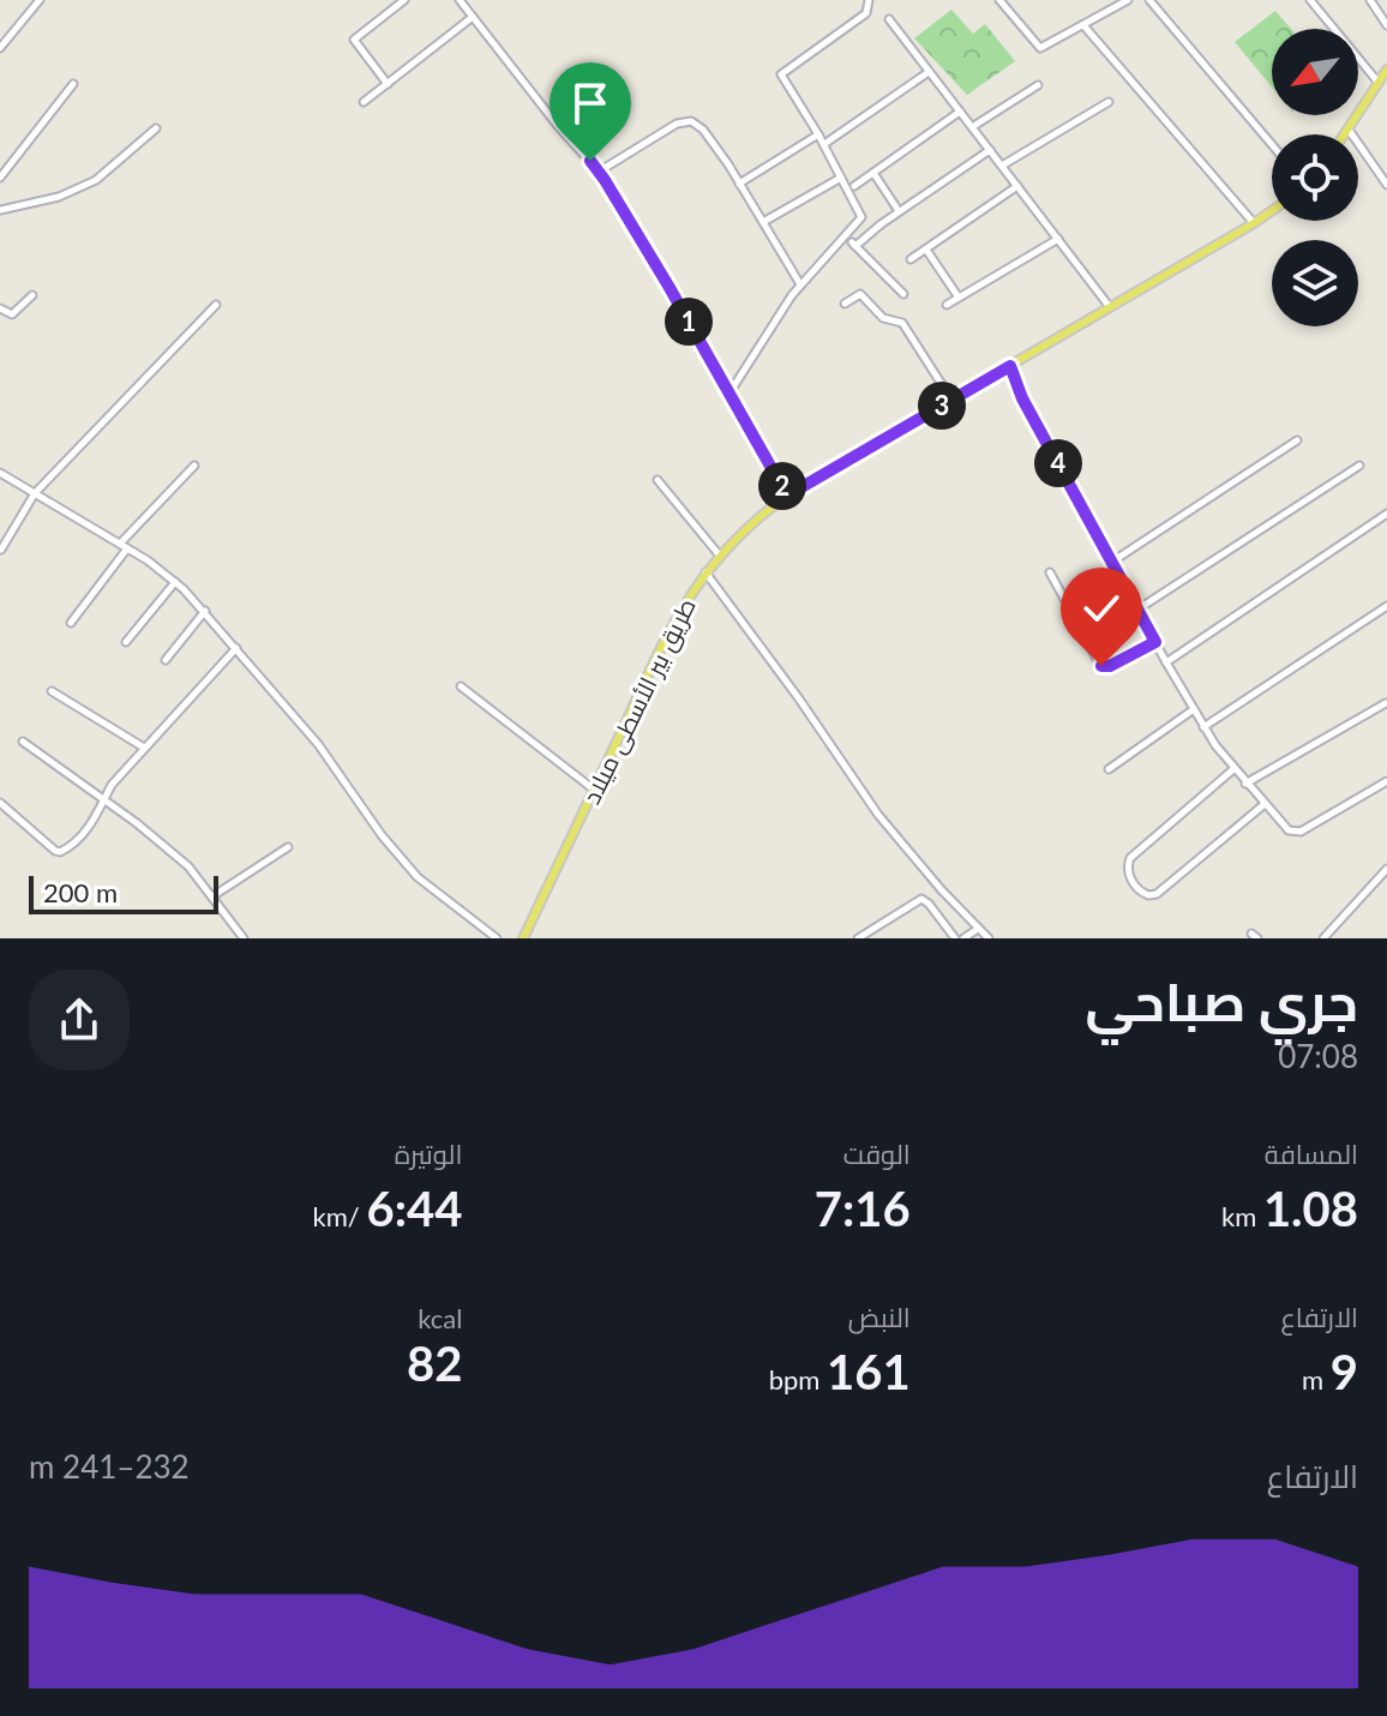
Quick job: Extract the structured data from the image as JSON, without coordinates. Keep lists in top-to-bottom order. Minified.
{"streets":{"main road":["طريق بير الأسطى ميلاد"]},"scale_bar":"200 m","north":"bottom left","page":{"pins":["1","3","4","2"],"scale":"200 m","heading":["جري صباحي","07:08"],"stats":[["المسافة","1.08 km"],["الوقت","7:16"],["الوتيرة","6:44 /km"],["الارتفاع","9 m"],["النبض","161 bpm"],["kcal","82"]],"chart":["الارتفاع","232–241 m"]}}
